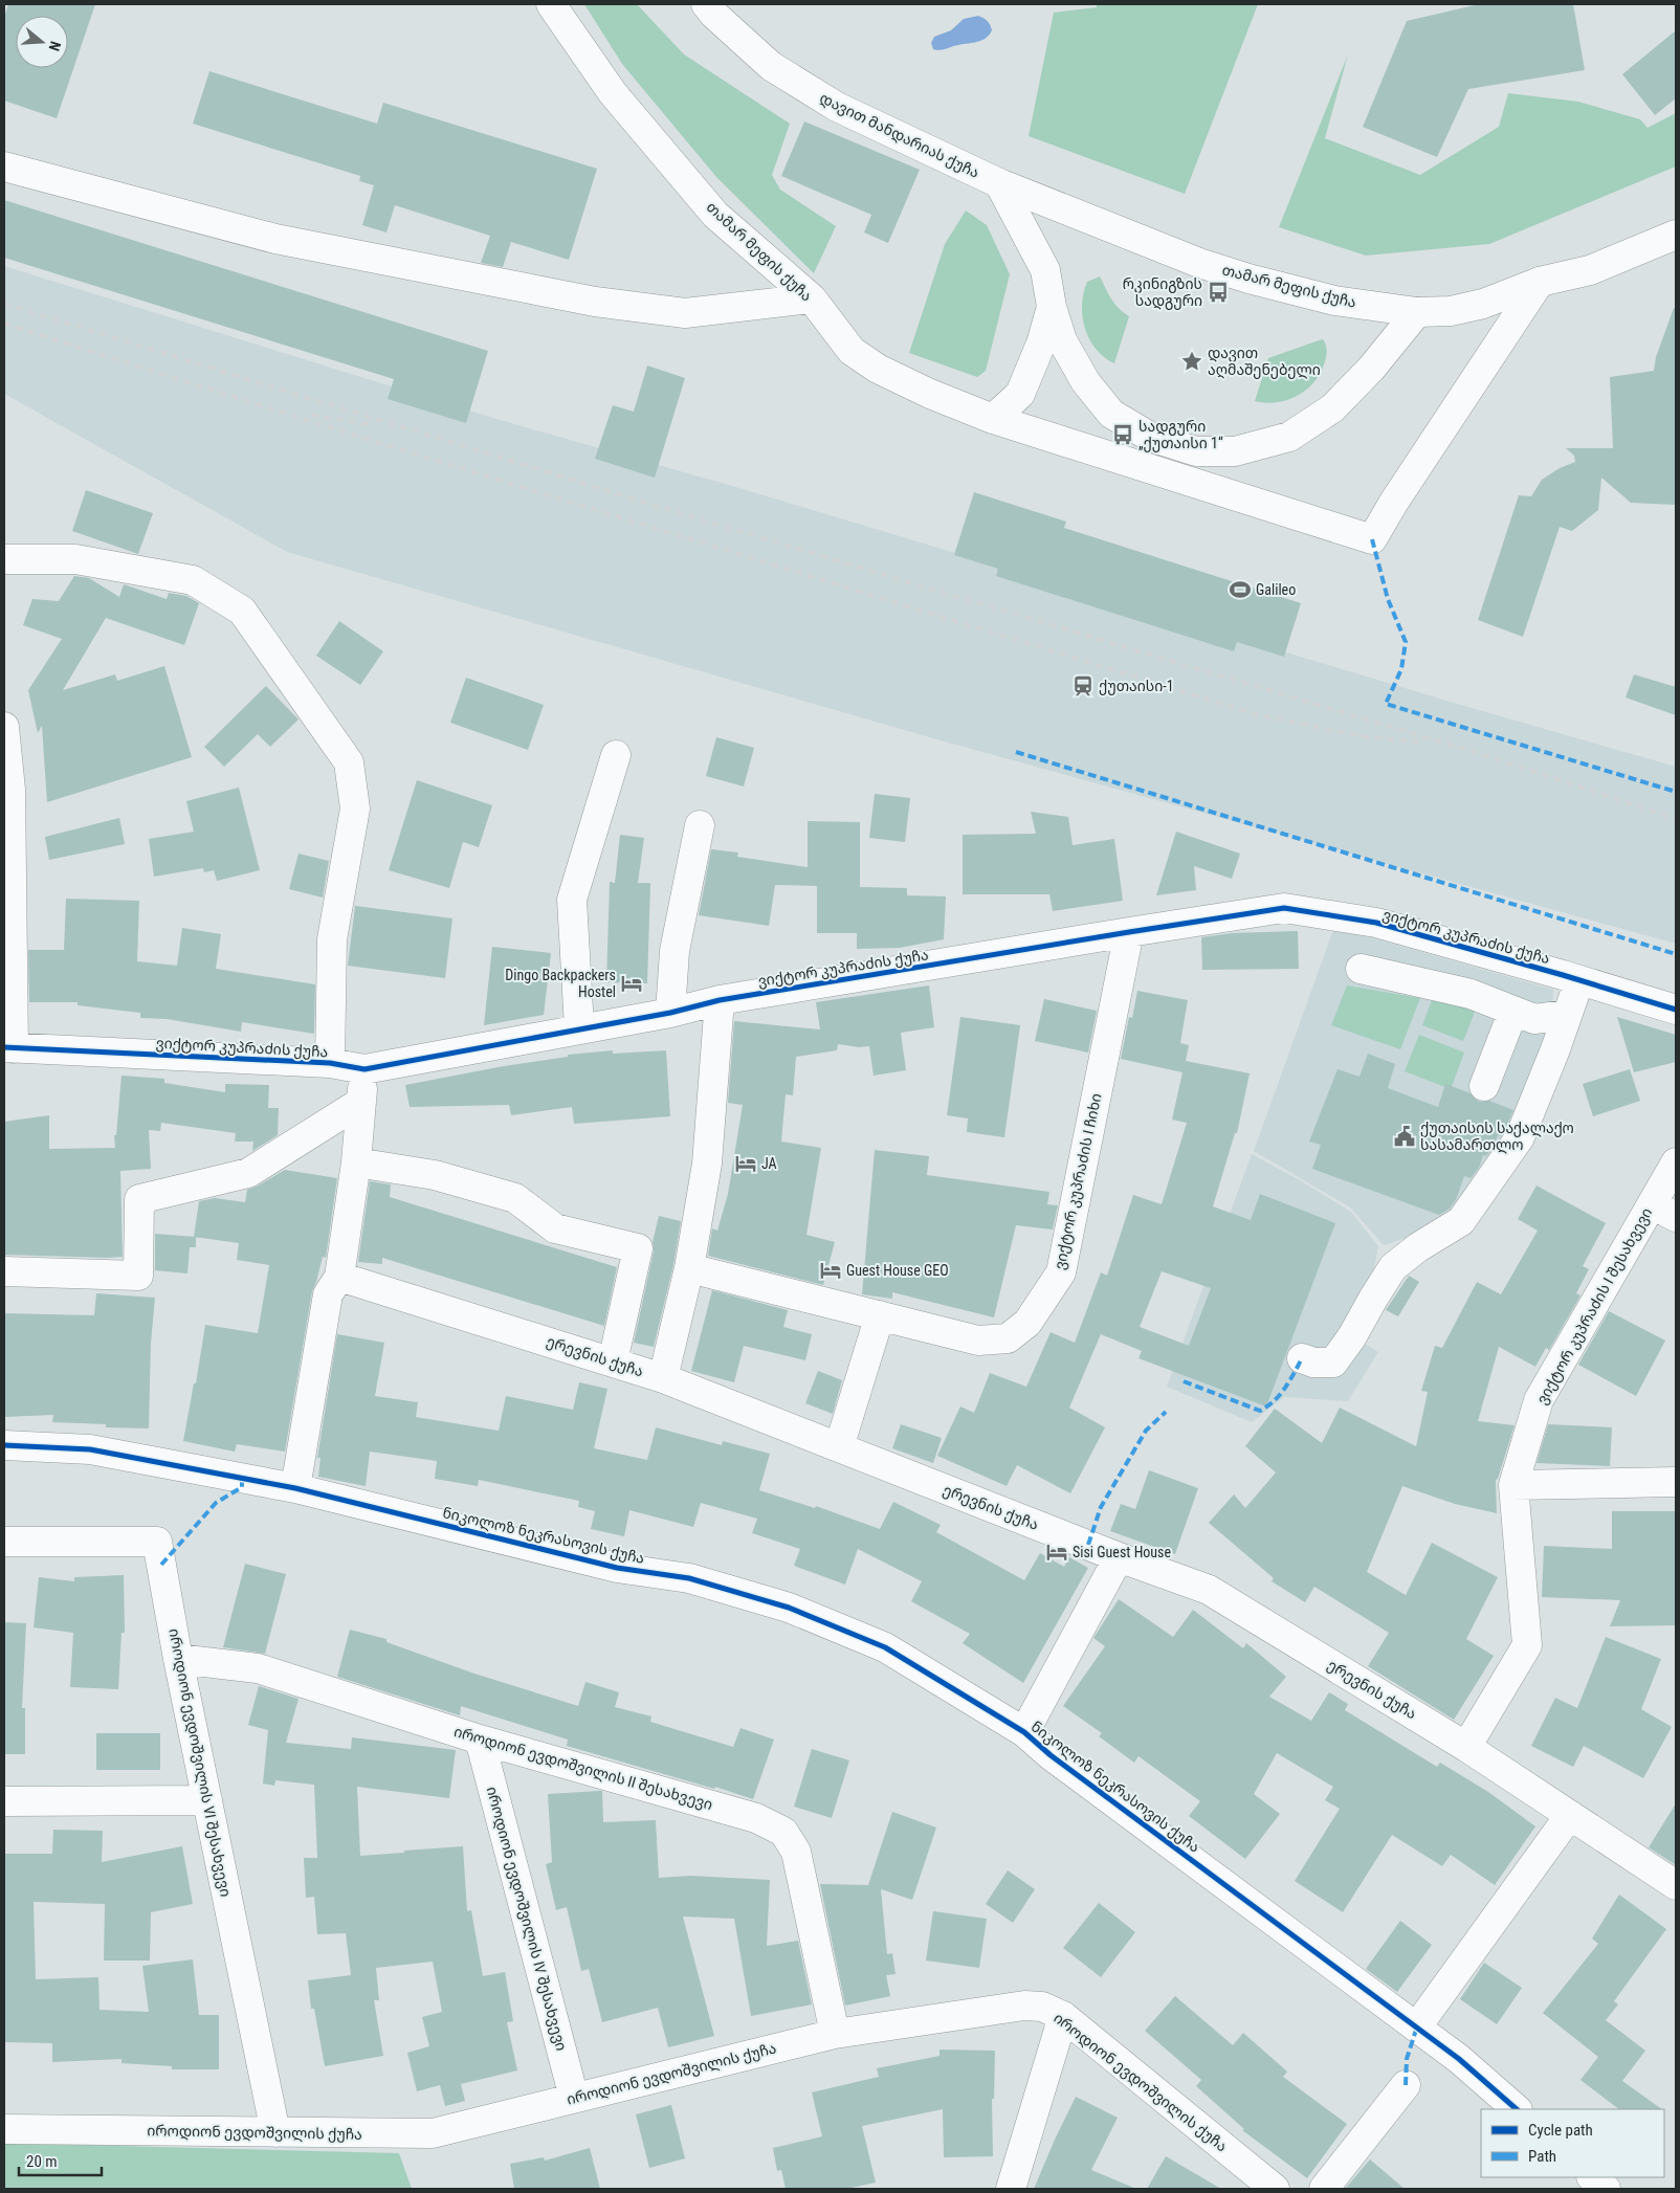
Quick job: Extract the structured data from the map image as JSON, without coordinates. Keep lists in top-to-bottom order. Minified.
{"streets":{"street":["დავით მანდარიას ქუჩა","თამარ მეფის ქუჩა","ვიქტორ კუპრაძის ქუჩა","ვიქტორ კუპრაძის I ჩიხი","ვიქტორ კუპრაძის I შესახვევი","ერევნის ქუჩა","ნიკოლოზ ნეკრასოვის ქუჩა","იროდიონ ევდოშვილის VI შესახვევი","იროდიონ ევდოშვილის II შესახვევი","იროდიონ ევდოშვილის IV შესახვევი","იროდიონ ევდოშვილის ქუჩა"]},"crossings":[["დავით მანდარიას ქუჩა","თამარ მეფის ქუჩა"],["ვიქტორ კუპრაძის ქუჩა","ვიქტორ კუპრაძის I ჩიხი"],["იროდიონ ევდოშვილის VI შესახვევი","იროდიონ ევდოშვილის II შესახვევი"],["იროდიონ ევდოშვილის VI შესახვევი","იროდიონ ევდოშვილის ქუჩა"],["იროდიონ ევდოშვილის II შესახვევი","იროდიონ ევდოშვილის IV შესახვევი"],["იროდიონ ევდოშვილის II შესახვევი","იროდიონ ევდოშვილის ქუჩა"],["იროდიონ ევდოშვილის IV შესახვევი","იროდიონ ევდოშვილის ქუჩა"]],"places":{"bus stop":["რკინიგზის სადგური","სადგური „ქუთაისი 1“"],"place":["დავით აღმაშენებელი"],"sports":["Galileo"],"station":["ქუთაისი-1"],"hotel":["Dingo Backpackers Hostel","JA","Guest House GEO","Sisi Guest House"],"public building":["ქუთაისის საქალაქო სასამართლო"]},"legend":["Cycle path","Path"],"scale_bar":"20 m","north":"right"}
